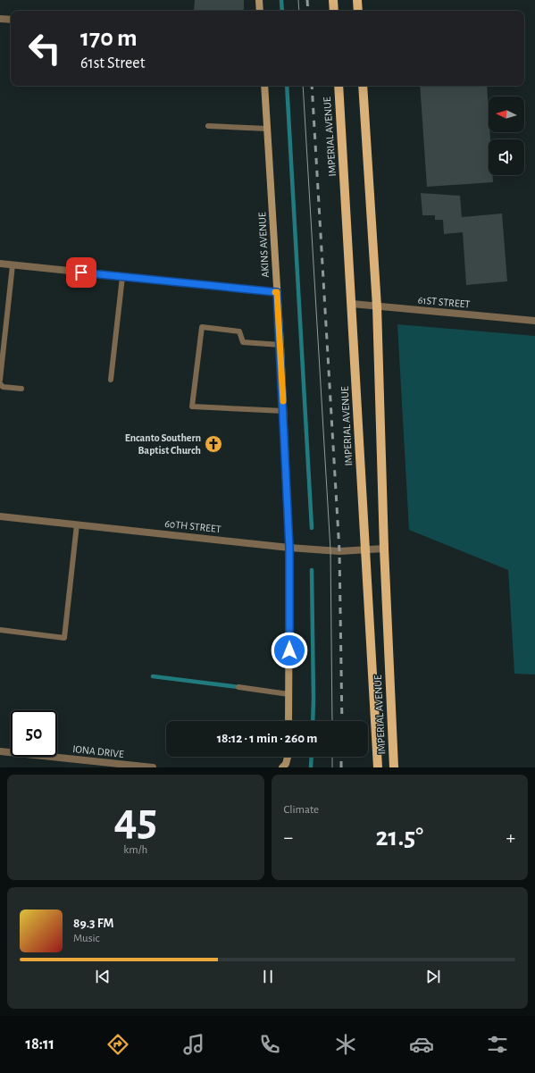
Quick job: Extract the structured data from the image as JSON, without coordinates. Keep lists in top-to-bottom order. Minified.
{"streets":{"main road":["IMPERIAL AVENUE","AKINS AVENUE"],"street":["61ST STREET","60TH STREET","IONA DRIVE"]},"crossings":[["IMPERIAL AVENUE","61ST STREET"],["IMPERIAL AVENUE","60TH STREET"],["AKINS AVENUE","60TH STREET"]],"places":{"church":["Encanto Southern Baptist Church"]},"north":"left","page":{"turn":["170 m","61st Street"],"limit":"50","trip":"18:12 · 1 min · 260 m","tile":[["45","km/h"],"Climate"],"heat":["−","21.5°","+"],"song":["89.3 FM","Music"],"tabs":"18:11"}}
